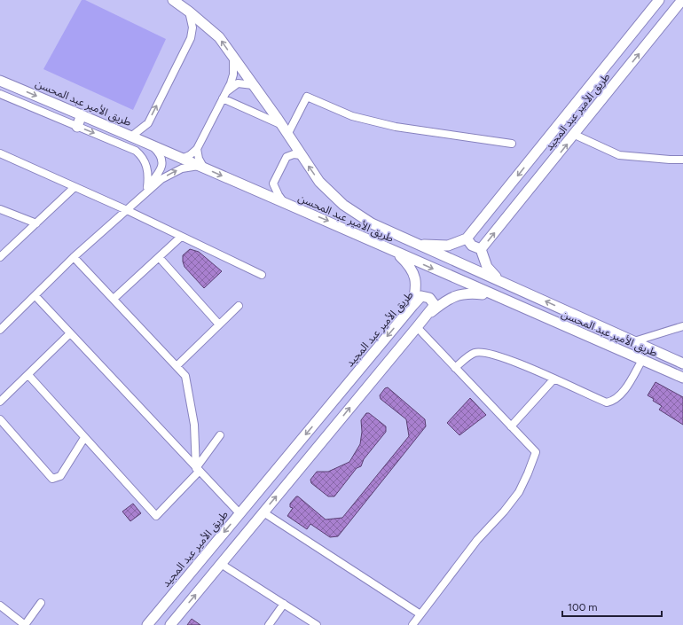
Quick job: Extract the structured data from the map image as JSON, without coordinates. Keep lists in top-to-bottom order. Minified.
{"streets":{"main road":["طريق الأمير عبد المحسن","طريق الأمير عبد المجيد"]},"scale_bar":"100 m"}
